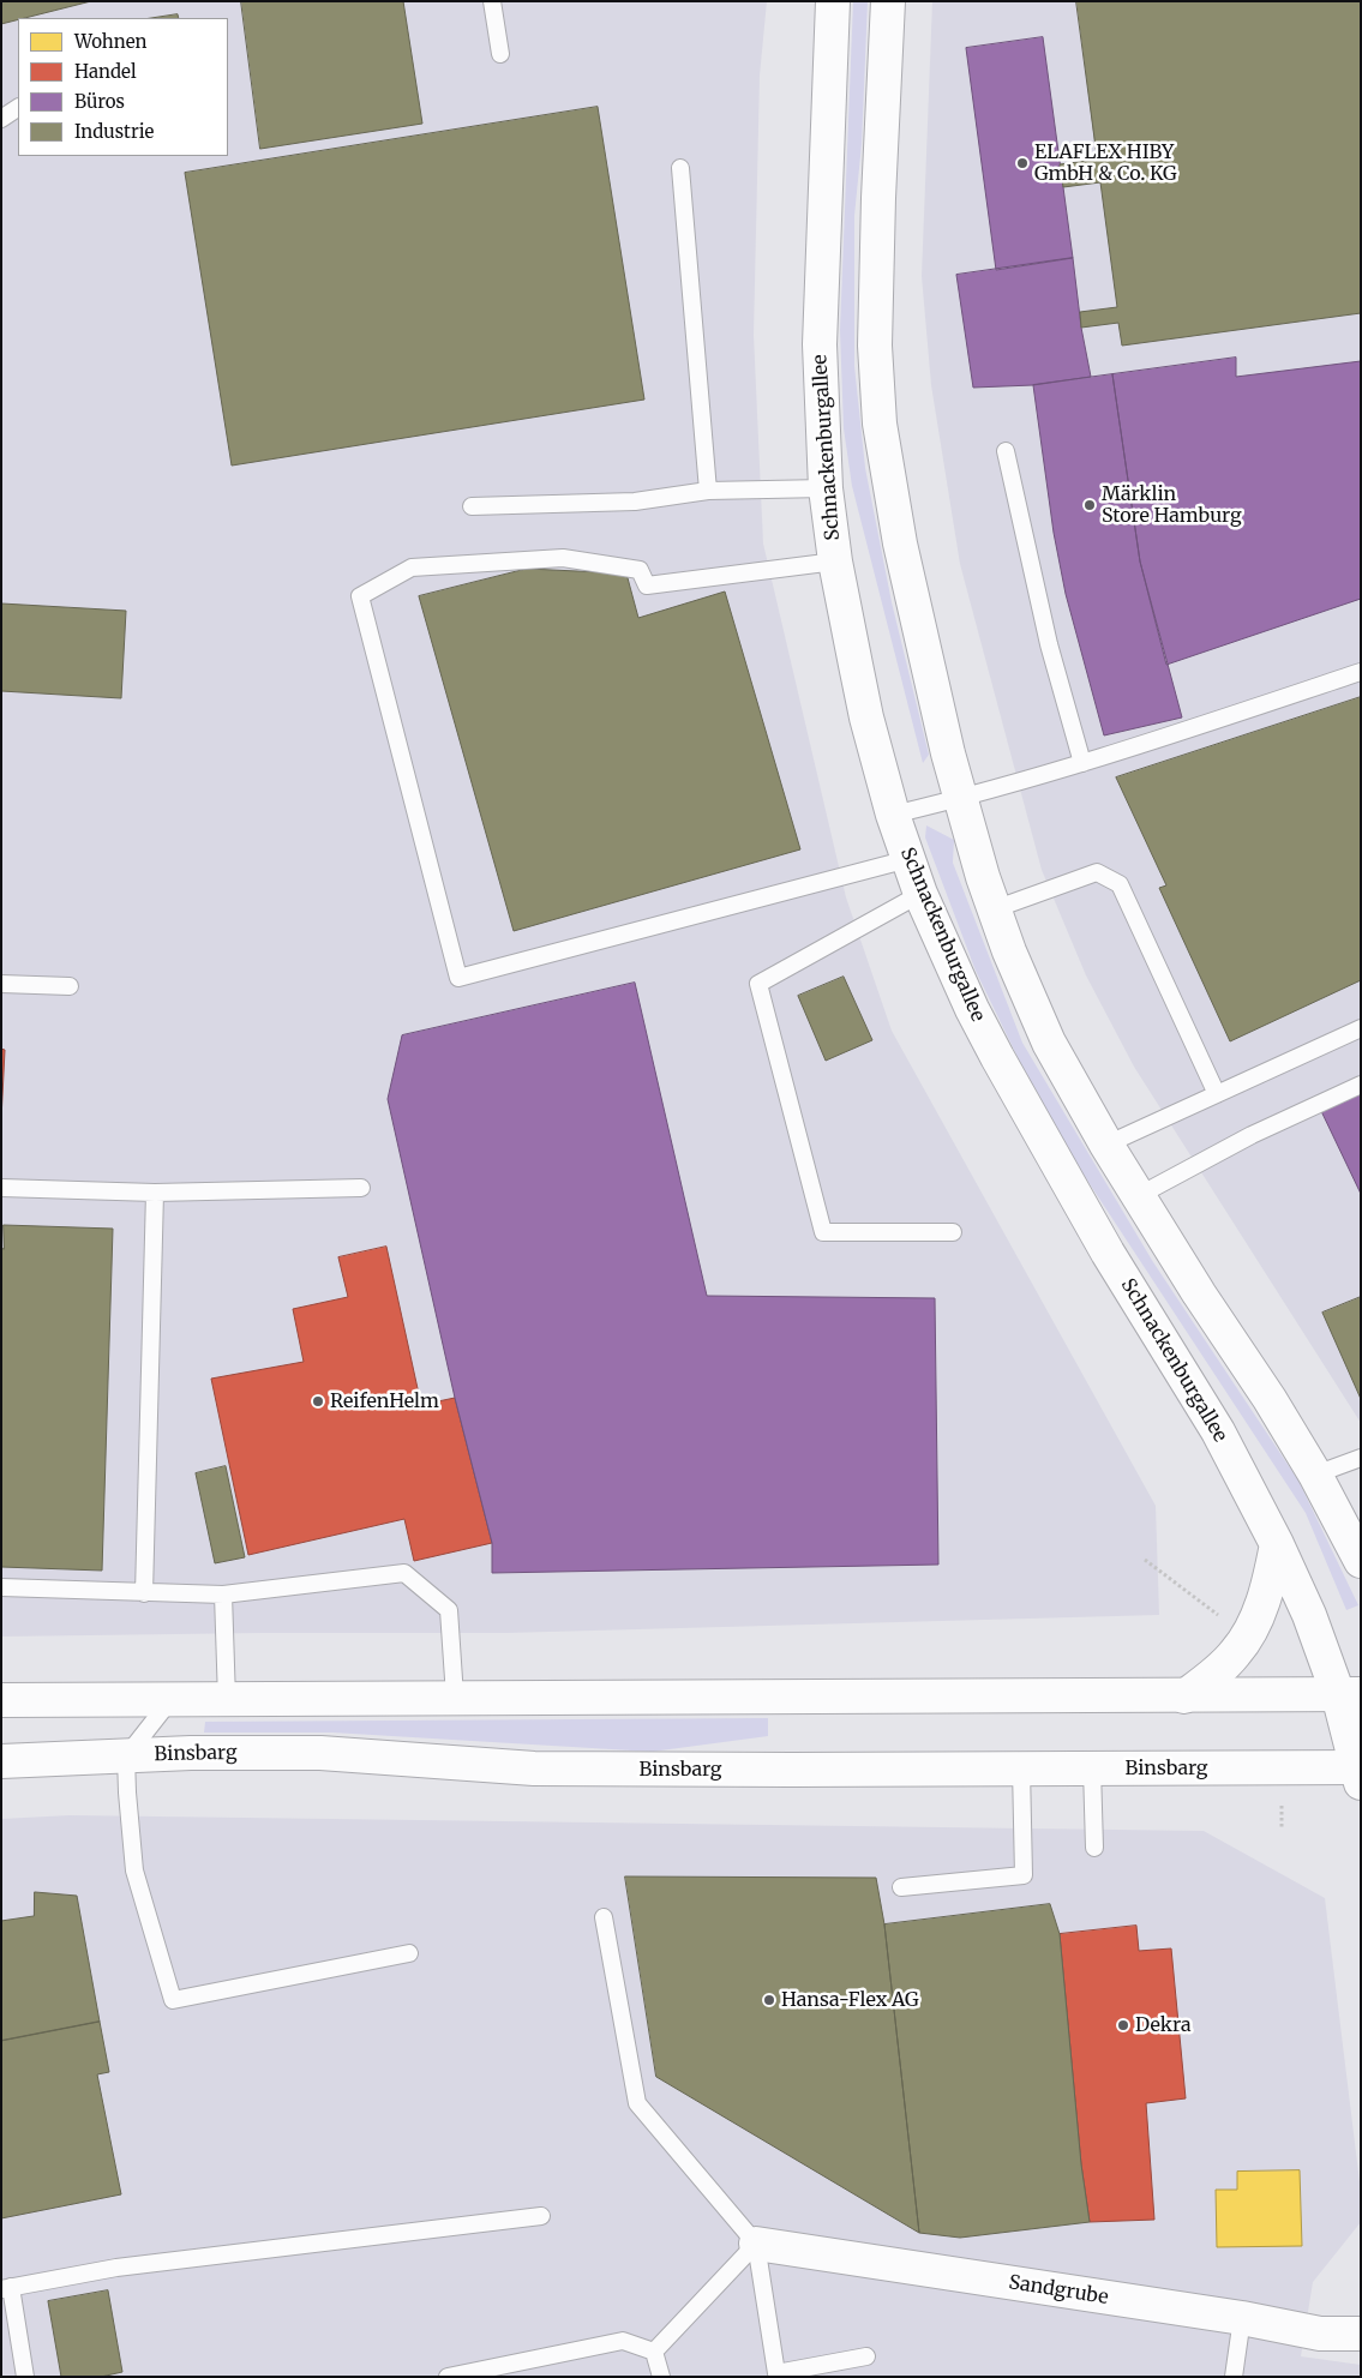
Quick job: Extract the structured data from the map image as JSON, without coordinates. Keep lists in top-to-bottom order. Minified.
{"streets":{"main road":["Schnackenburgallee","Binsbarg","Sandgrube"]},"crossings":[["Schnackenburgallee","Binsbarg"]],"places":["ELAFLEX HIBY GmbH & Co. KG","Märklin Store Hamburg","ReifenHelm","Hansa-Flex AG","Dekra"],"legend":["Wohnen","Handel","Büros","Industrie"]}
